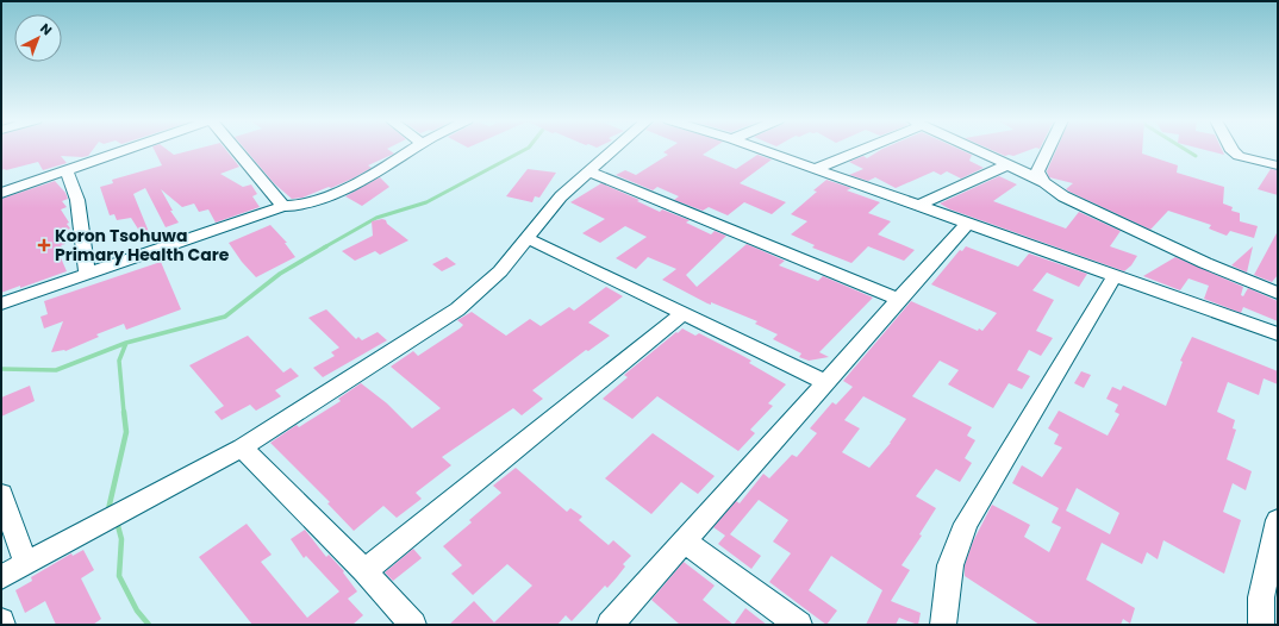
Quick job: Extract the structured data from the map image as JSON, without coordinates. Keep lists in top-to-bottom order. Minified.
{"places":{"health":["Koron Tsohuwa Primary Health Care"]},"north":"top right"}
